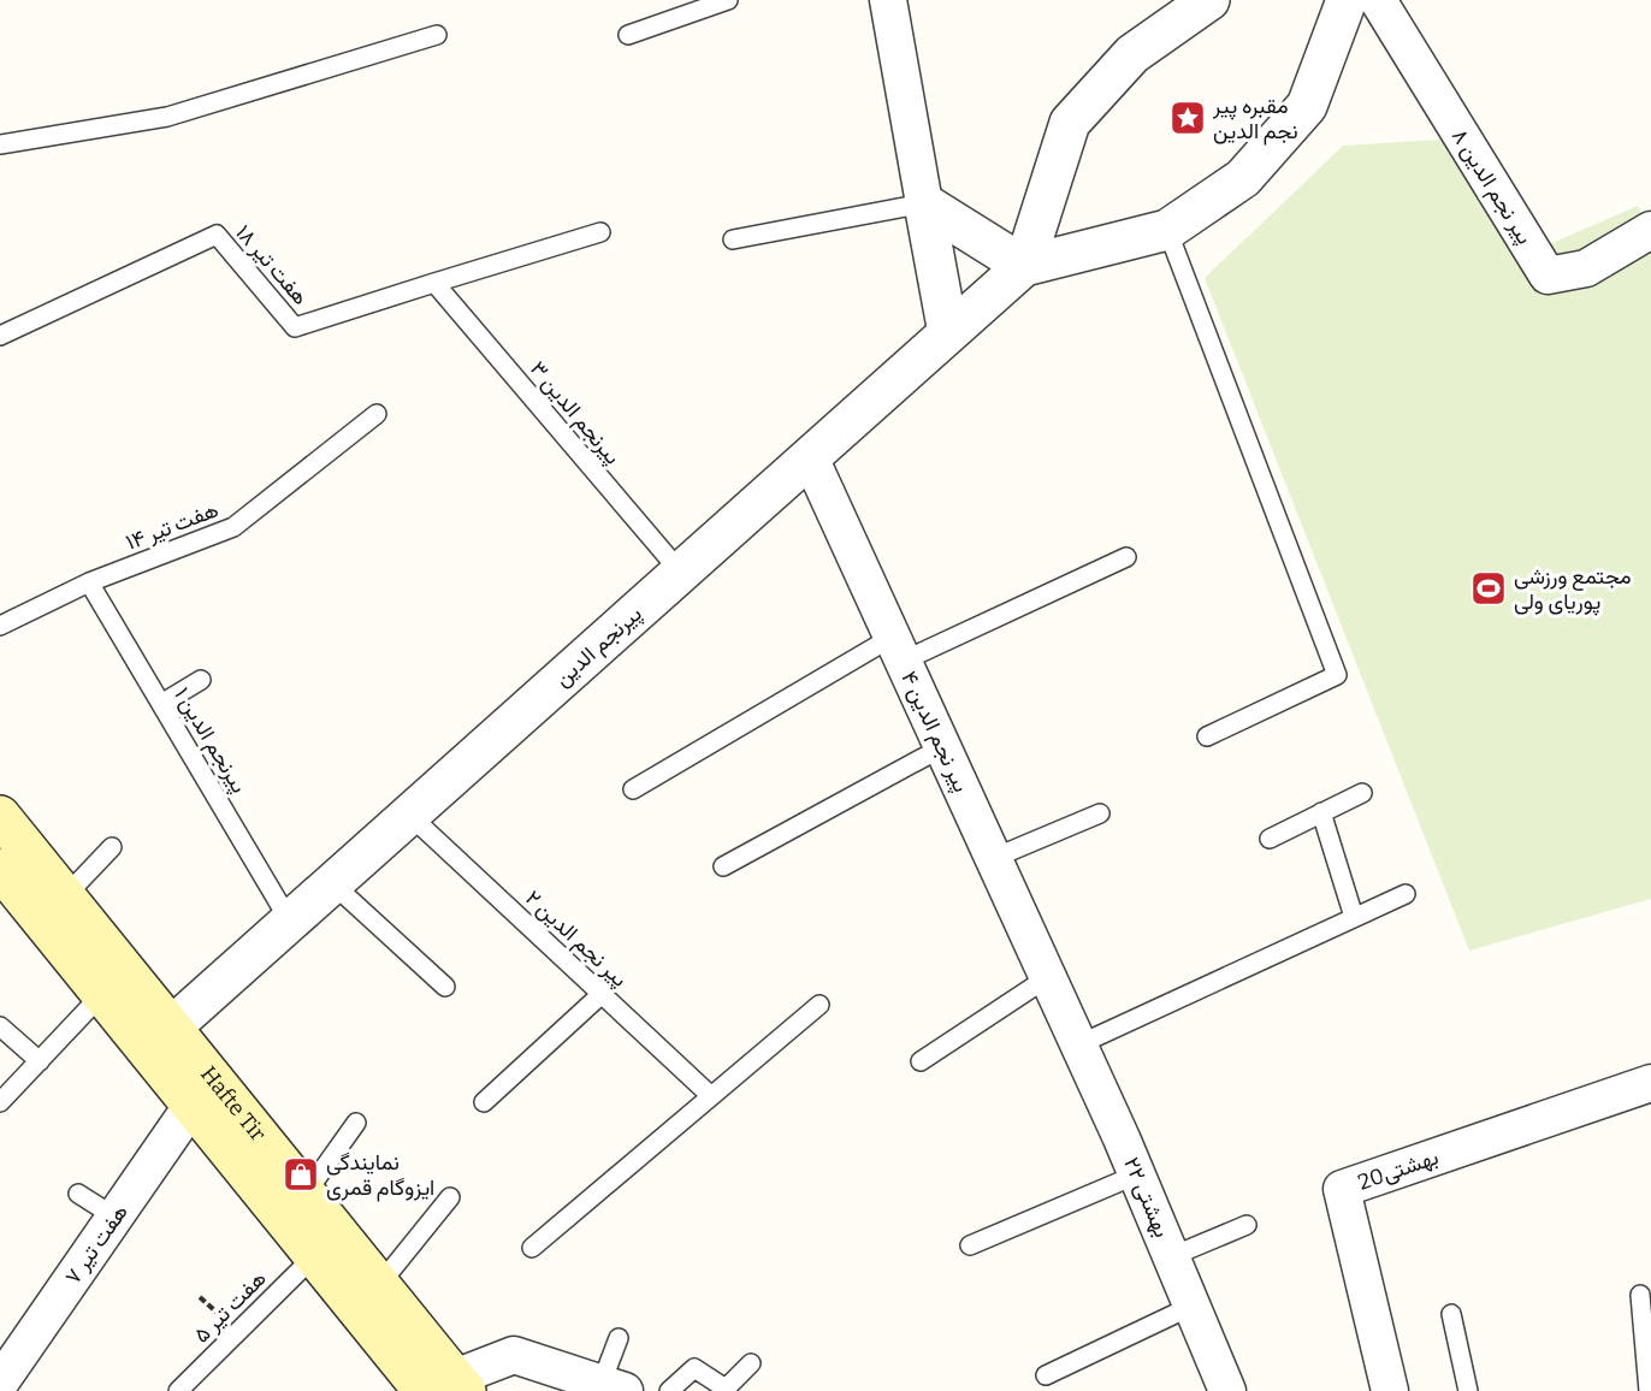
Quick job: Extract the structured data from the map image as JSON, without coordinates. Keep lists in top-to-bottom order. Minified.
{"streets":{"main road":["Hafte Tir"],"street":["پیر نجم الدین ۸","پیرنجم الدین","پیر نجم الدین ۴","بهشتی20","بهشتی ۲۲","هفت تیر ۷"],"lane":["هفت تیر ۱۸","پیرنجم الدین ۳","هفت تیر ۱۴","پیرنجم الدین ۱","پیر نجم الدین ۲","هفت تیر ۵"]},"crossings":[["هفت تیر ۱۸","پیرنجم الدین ۳"],["پیرنجم الدین ۳","پیرنجم الدین"],["هفت تیر ۱۴","پیرنجم الدین ۱"],["پیرنجم الدین","پیر نجم الدین ۴"],["پیرنجم الدین","پیرنجم الدین ۱"],["پیرنجم الدین","پیر نجم الدین ۲"],["پیرنجم الدین","Hafte Tir"],["پیر نجم الدین ۴","بهشتی ۲۲"],["Hafte Tir","هفت تیر ۷"],["Hafte Tir","هفت تیر ۵"]],"places":{"place":["مقبره پیر نجم الدین"],"sports":["مجتمع ورزشی پوریای ولی"],"shop":["نمایندگی ایزوگام قمری"]}}
